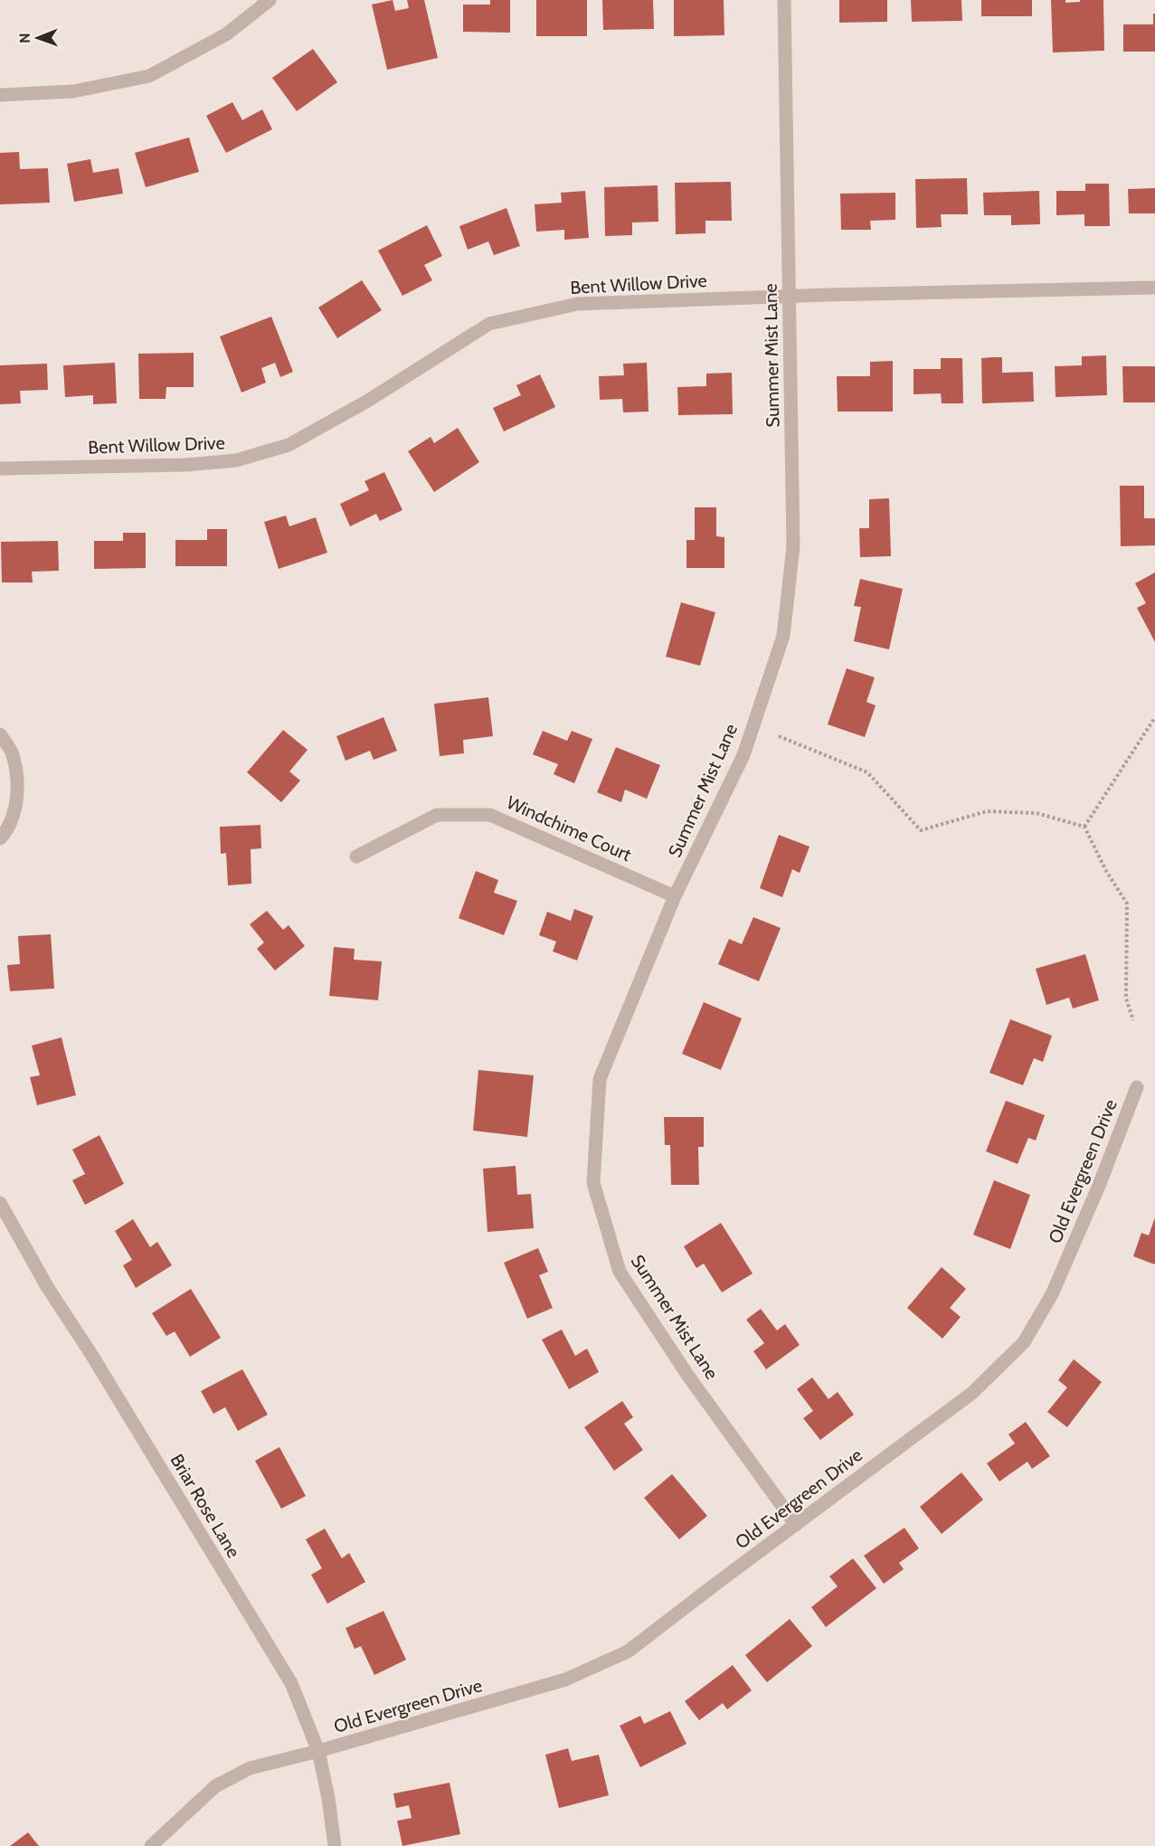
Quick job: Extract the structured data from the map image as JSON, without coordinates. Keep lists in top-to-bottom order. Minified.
{"streets":{"street":["Bent Willow Drive","Summer Mist Lane","Windchime Court","Old Evergreen Drive","Briar Rose Lane"]},"crossings":[["Bent Willow Drive","Summer Mist Lane"],["Summer Mist Lane","Windchime Court"],["Summer Mist Lane","Old Evergreen Drive"],["Old Evergreen Drive","Briar Rose Lane"]],"north":"left"}
